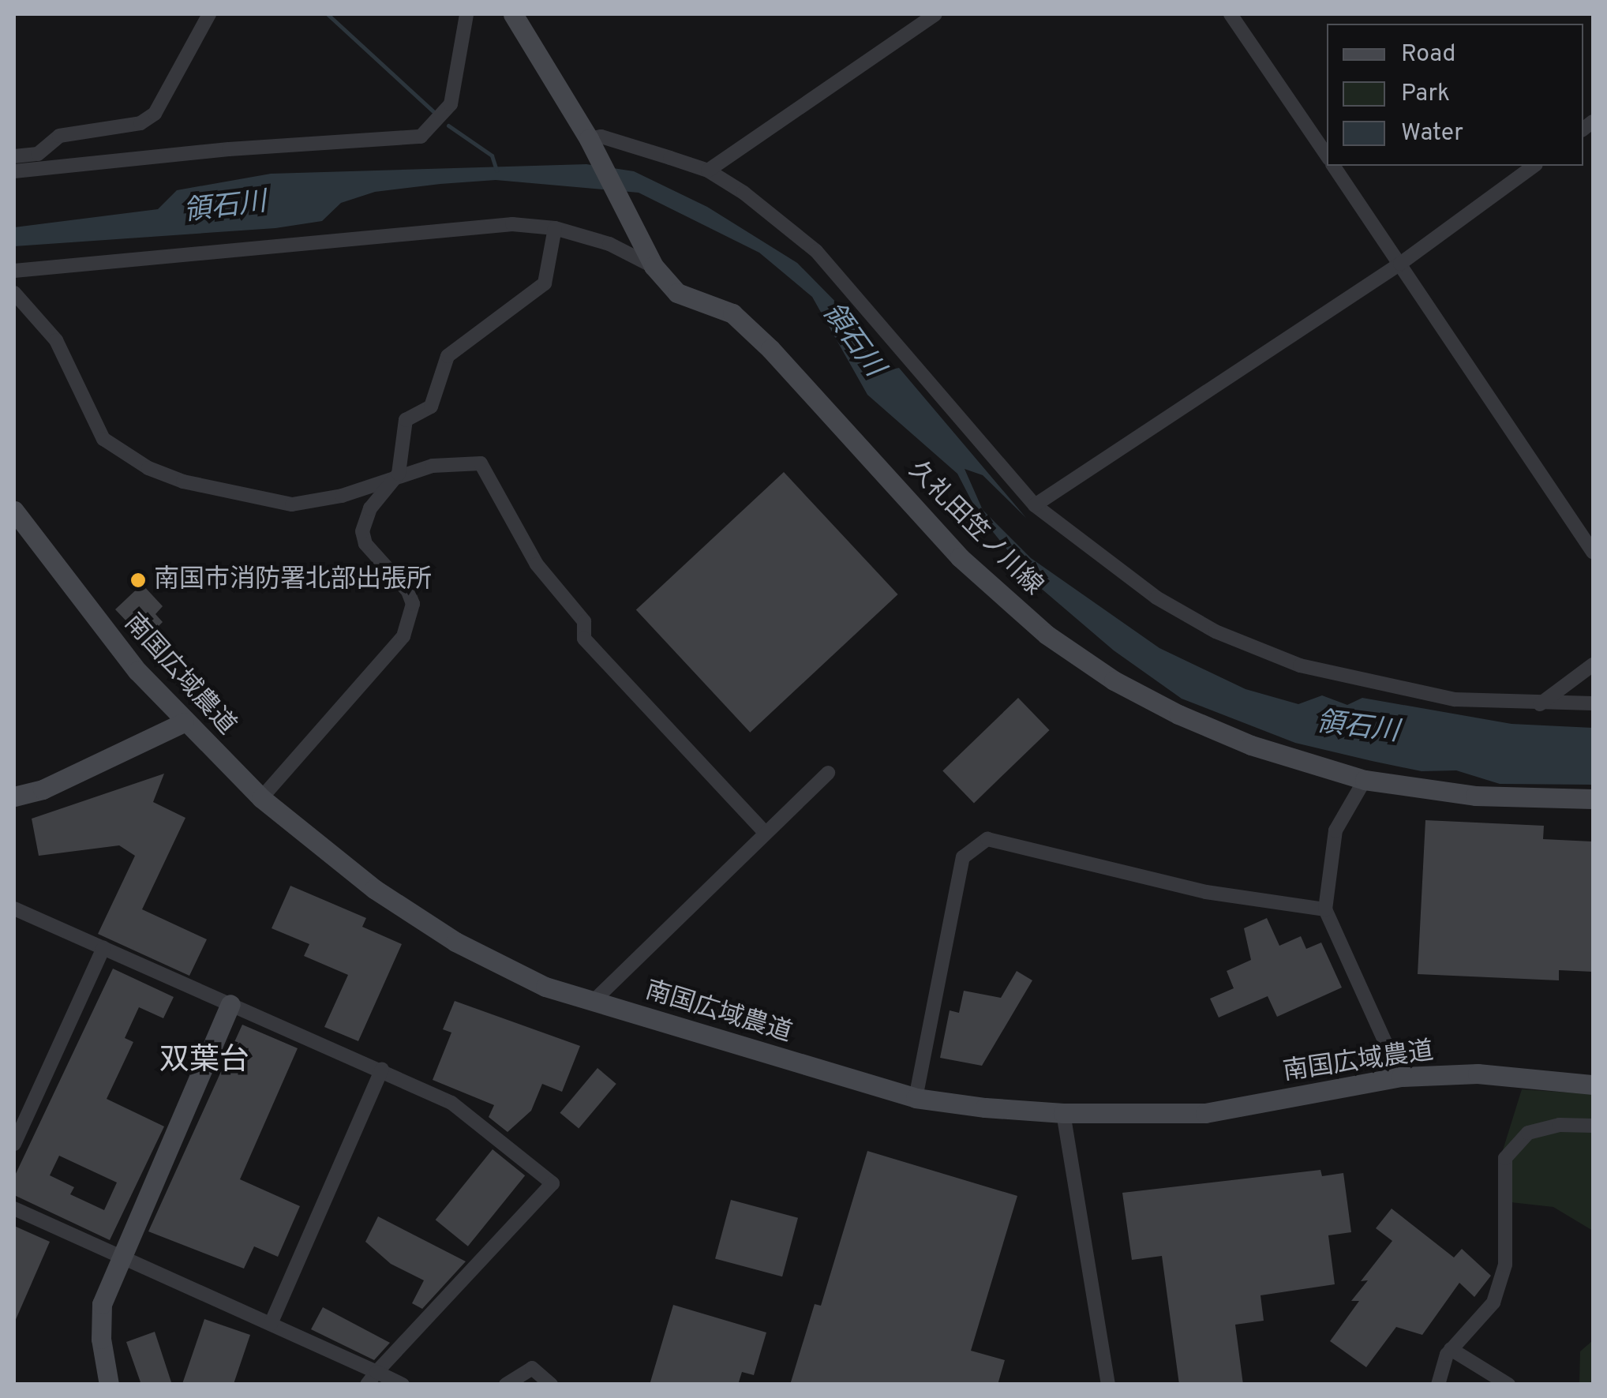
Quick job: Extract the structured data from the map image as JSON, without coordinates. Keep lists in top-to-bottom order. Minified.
{"streets":{"street":["久礼田笠ノ川線","南国広域農道"]},"districts":["双葉台"],"water":["領石川"],"places":["南国市消防署北部出張所"],"legend":["Road","Park","Water"]}
